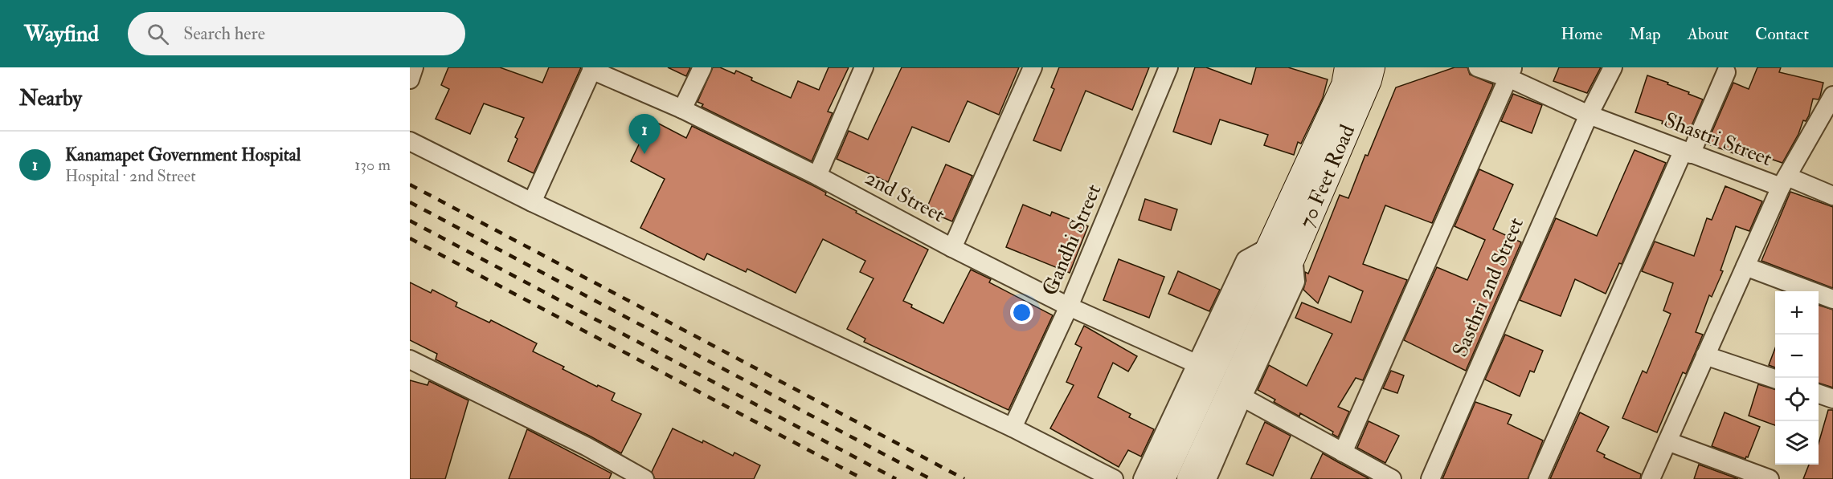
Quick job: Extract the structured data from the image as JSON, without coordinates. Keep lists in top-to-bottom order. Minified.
{"streets":{"main road":["70 Feet Road"],"street":["Shastri Street","2nd Street","Gandhi Street","Sasthri 2nd Street"]},"crossings":[["Shastri Street","Sasthri 2nd Street"],["2nd Street","Gandhi Street"]],"page":{"header":"Wayfind","search":"Search here","nav":["Home","Map","About","Contact"],"heading":"Nearby","pins":"1","list":[{"mark":"1","name":"Kanamapet Government Hospital","note":"Hospital · 2nd Street","value":"130 m"}],"map_buttons":["+","−"]}}
